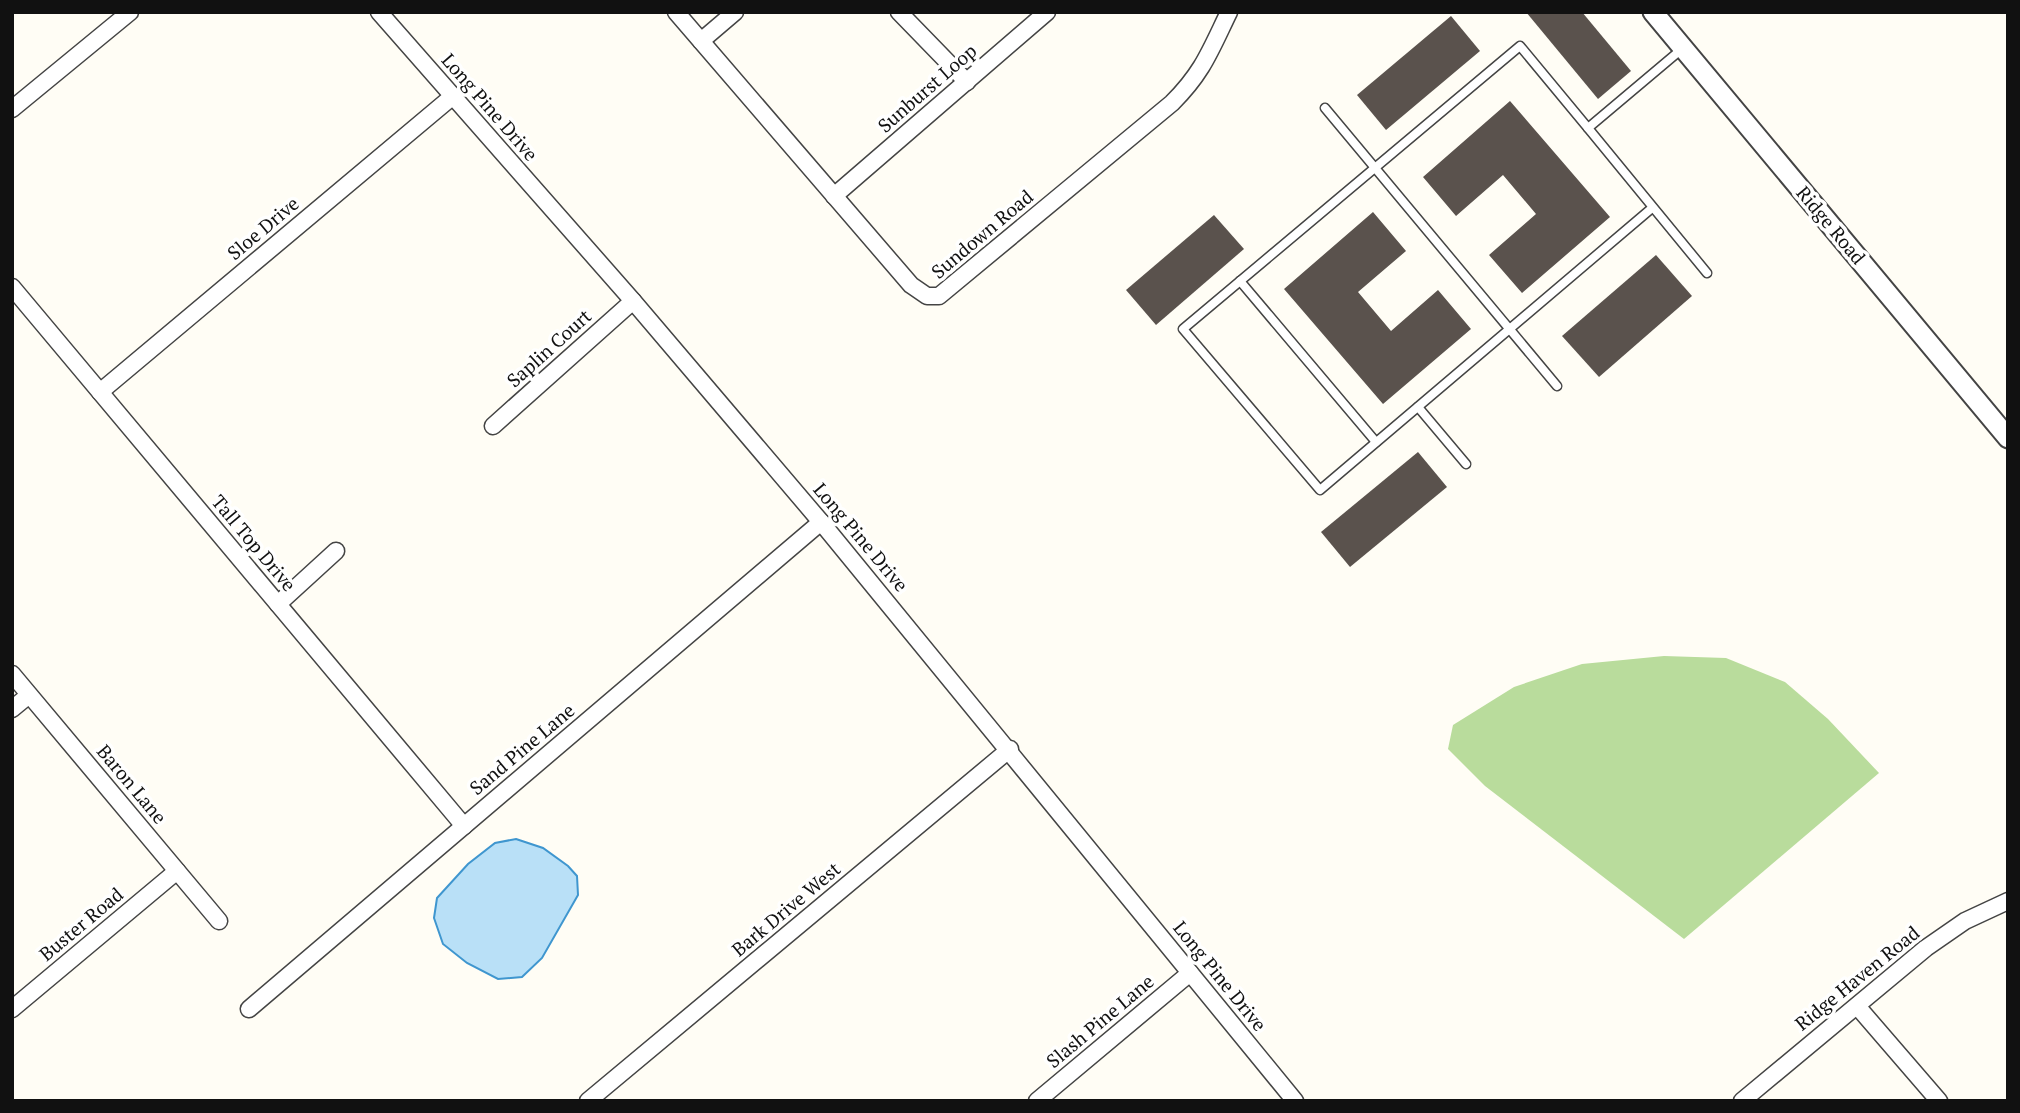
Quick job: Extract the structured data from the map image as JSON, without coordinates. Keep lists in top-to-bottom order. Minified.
{"streets":{"street":["Sunburst Loop","Long Pine Drive","Ridge Road","Sloe Drive","Sundown Road","Saplin Court","Tall Top Drive","Sand Pine Lane","Baron Lane","Bark Drive West","Buster Road","Ridge Haven Road","Slash Pine Lane"]},"crossings":[["Sunburst Loop","Sundown Road"],["Long Pine Drive","Sloe Drive"],["Long Pine Drive","Saplin Court"],["Long Pine Drive","Sand Pine Lane"],["Long Pine Drive","Bark Drive West"],["Long Pine Drive","Slash Pine Lane"],["Sloe Drive","Tall Top Drive"],["Tall Top Drive","Sand Pine Lane"],["Baron Lane","Buster Road"]]}
